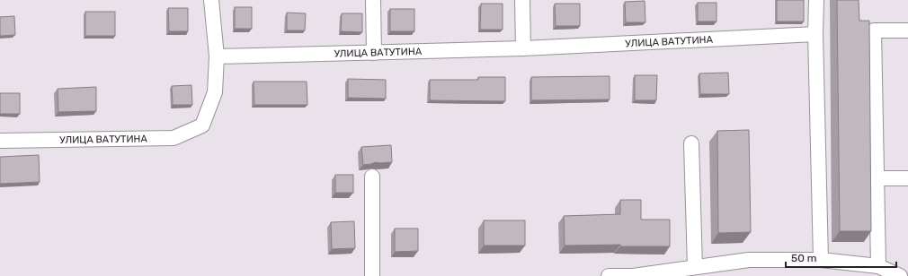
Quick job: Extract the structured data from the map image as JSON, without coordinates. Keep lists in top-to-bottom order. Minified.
{"streets":{"street":["УЛИЦА ВАТУТИНА"]},"scale_bar":"50 m"}
